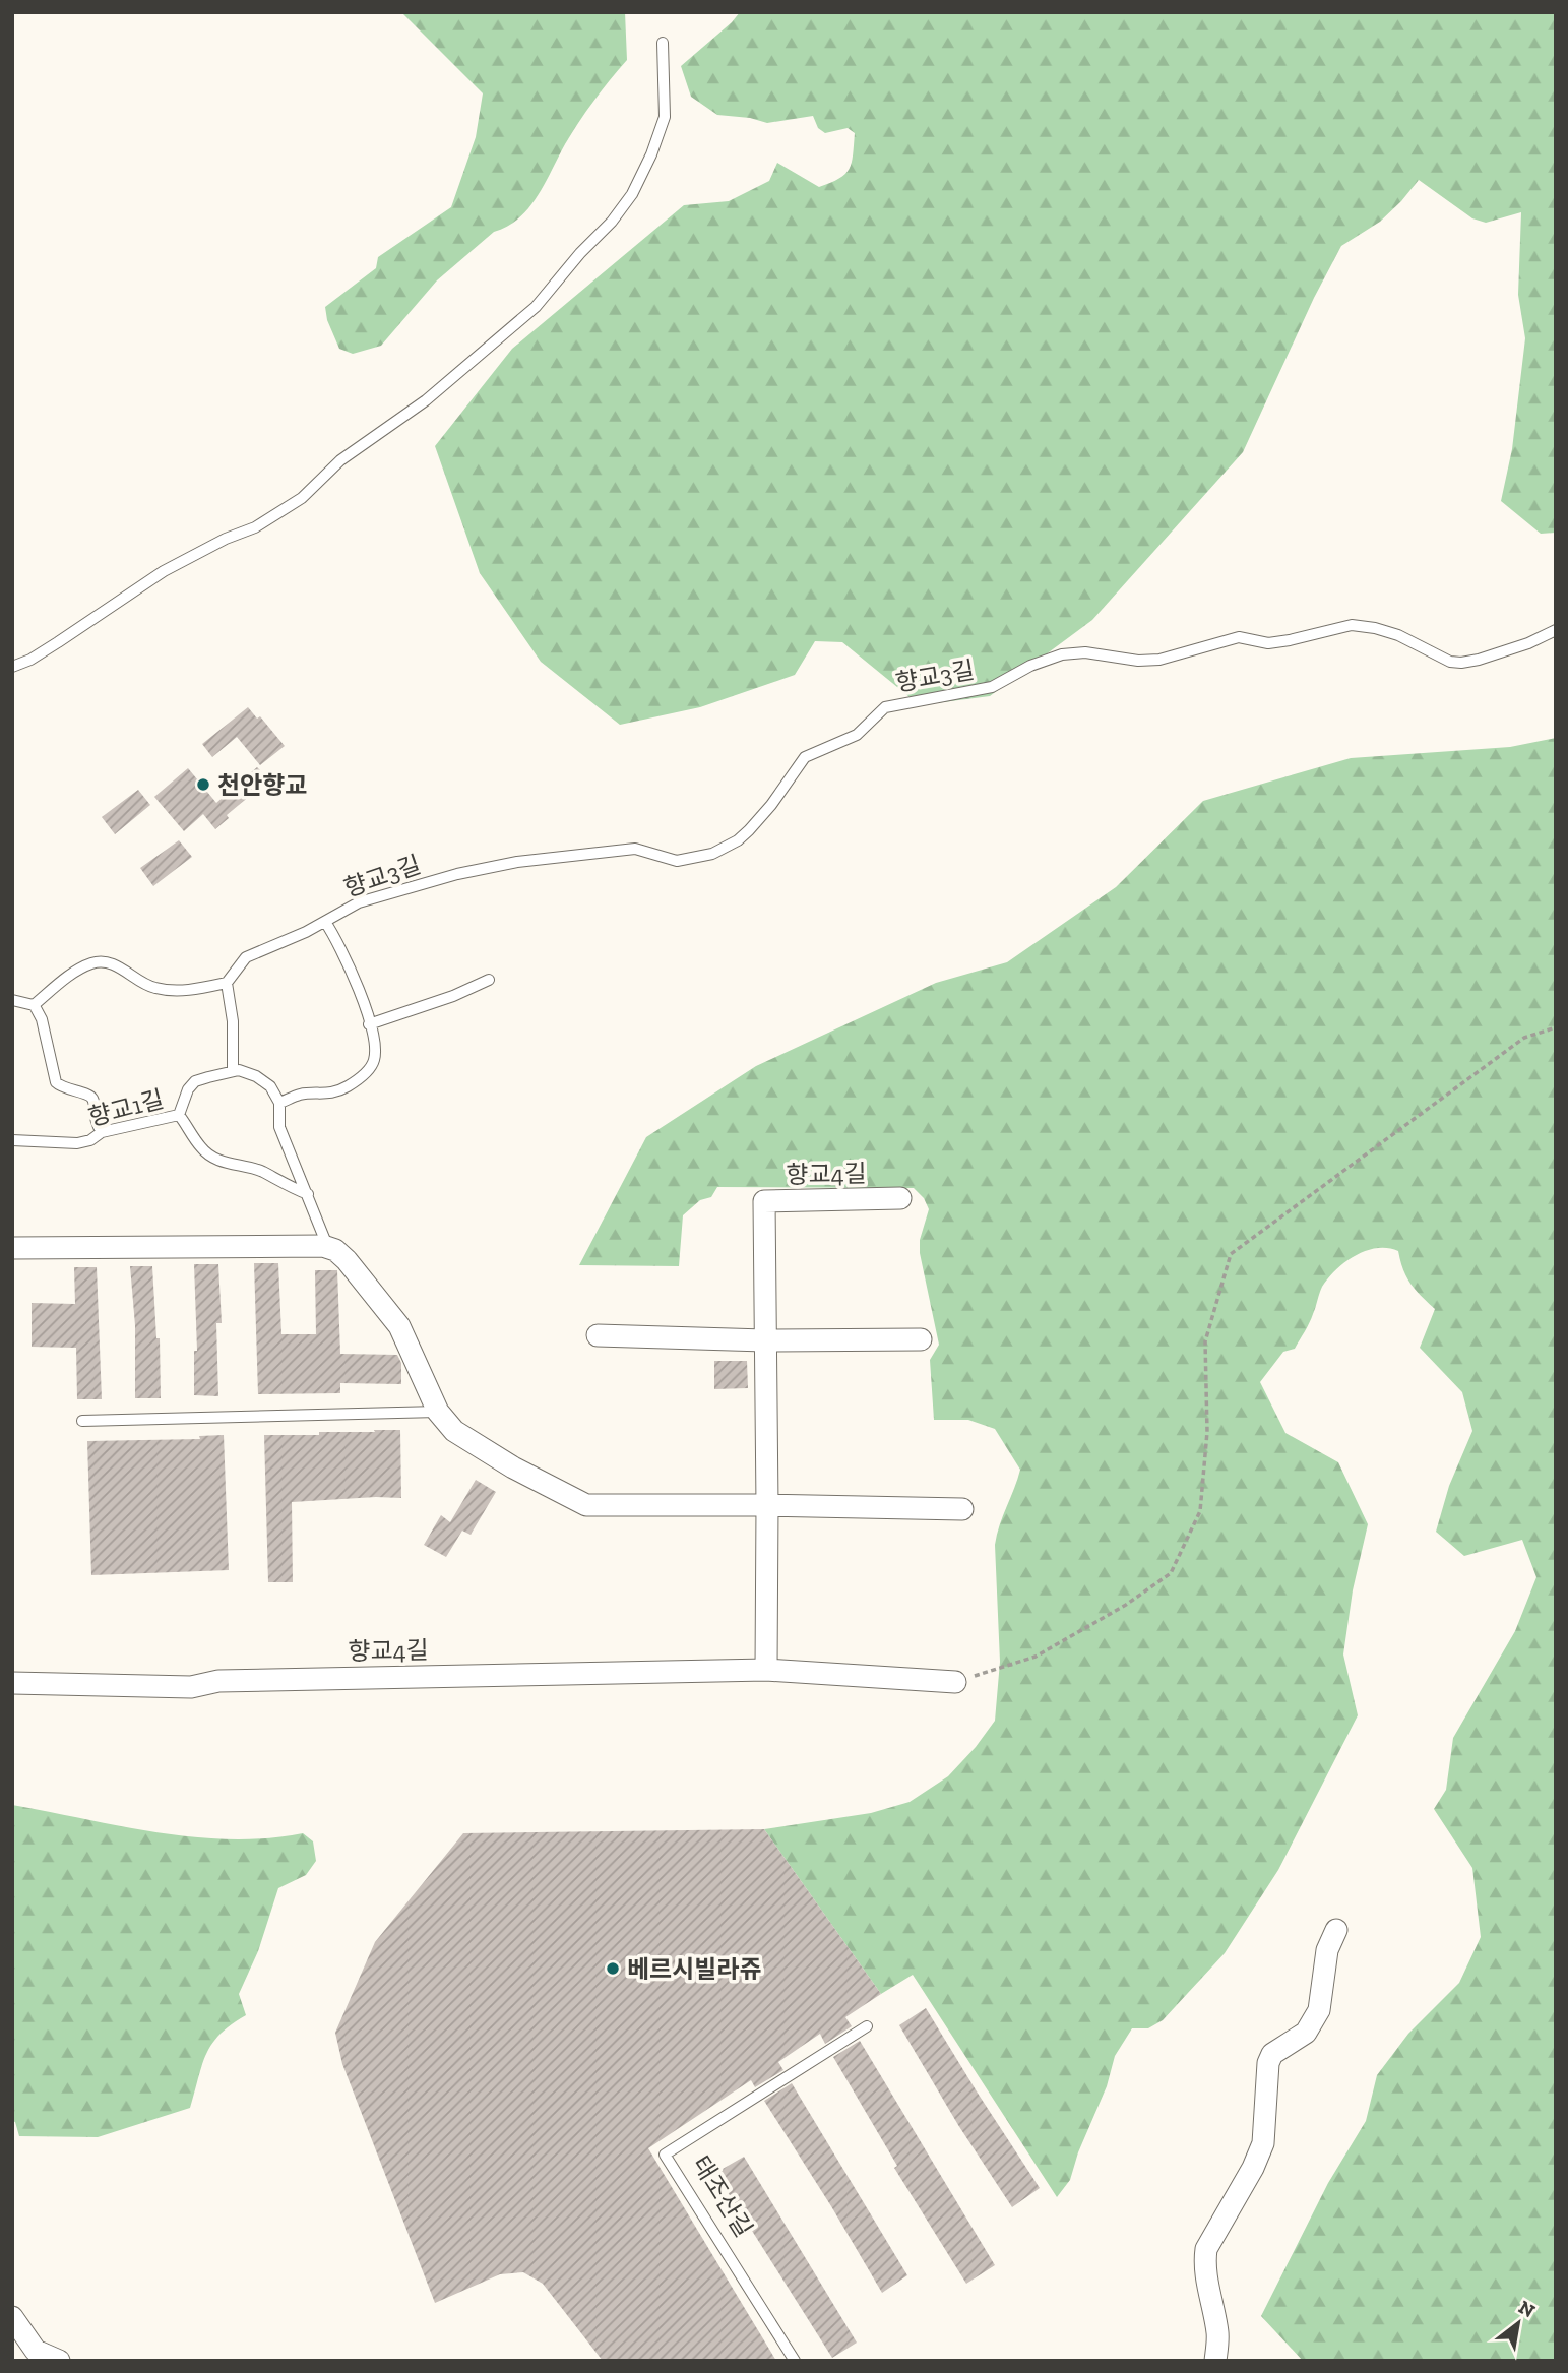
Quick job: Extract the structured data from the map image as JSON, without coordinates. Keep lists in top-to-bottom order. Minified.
{"streets":{"street":["향교4길"],"lane":["향교3길","향교1길","태조산길"]},"places":["천안향교","베르시빌라쥬"],"north":"top right"}
